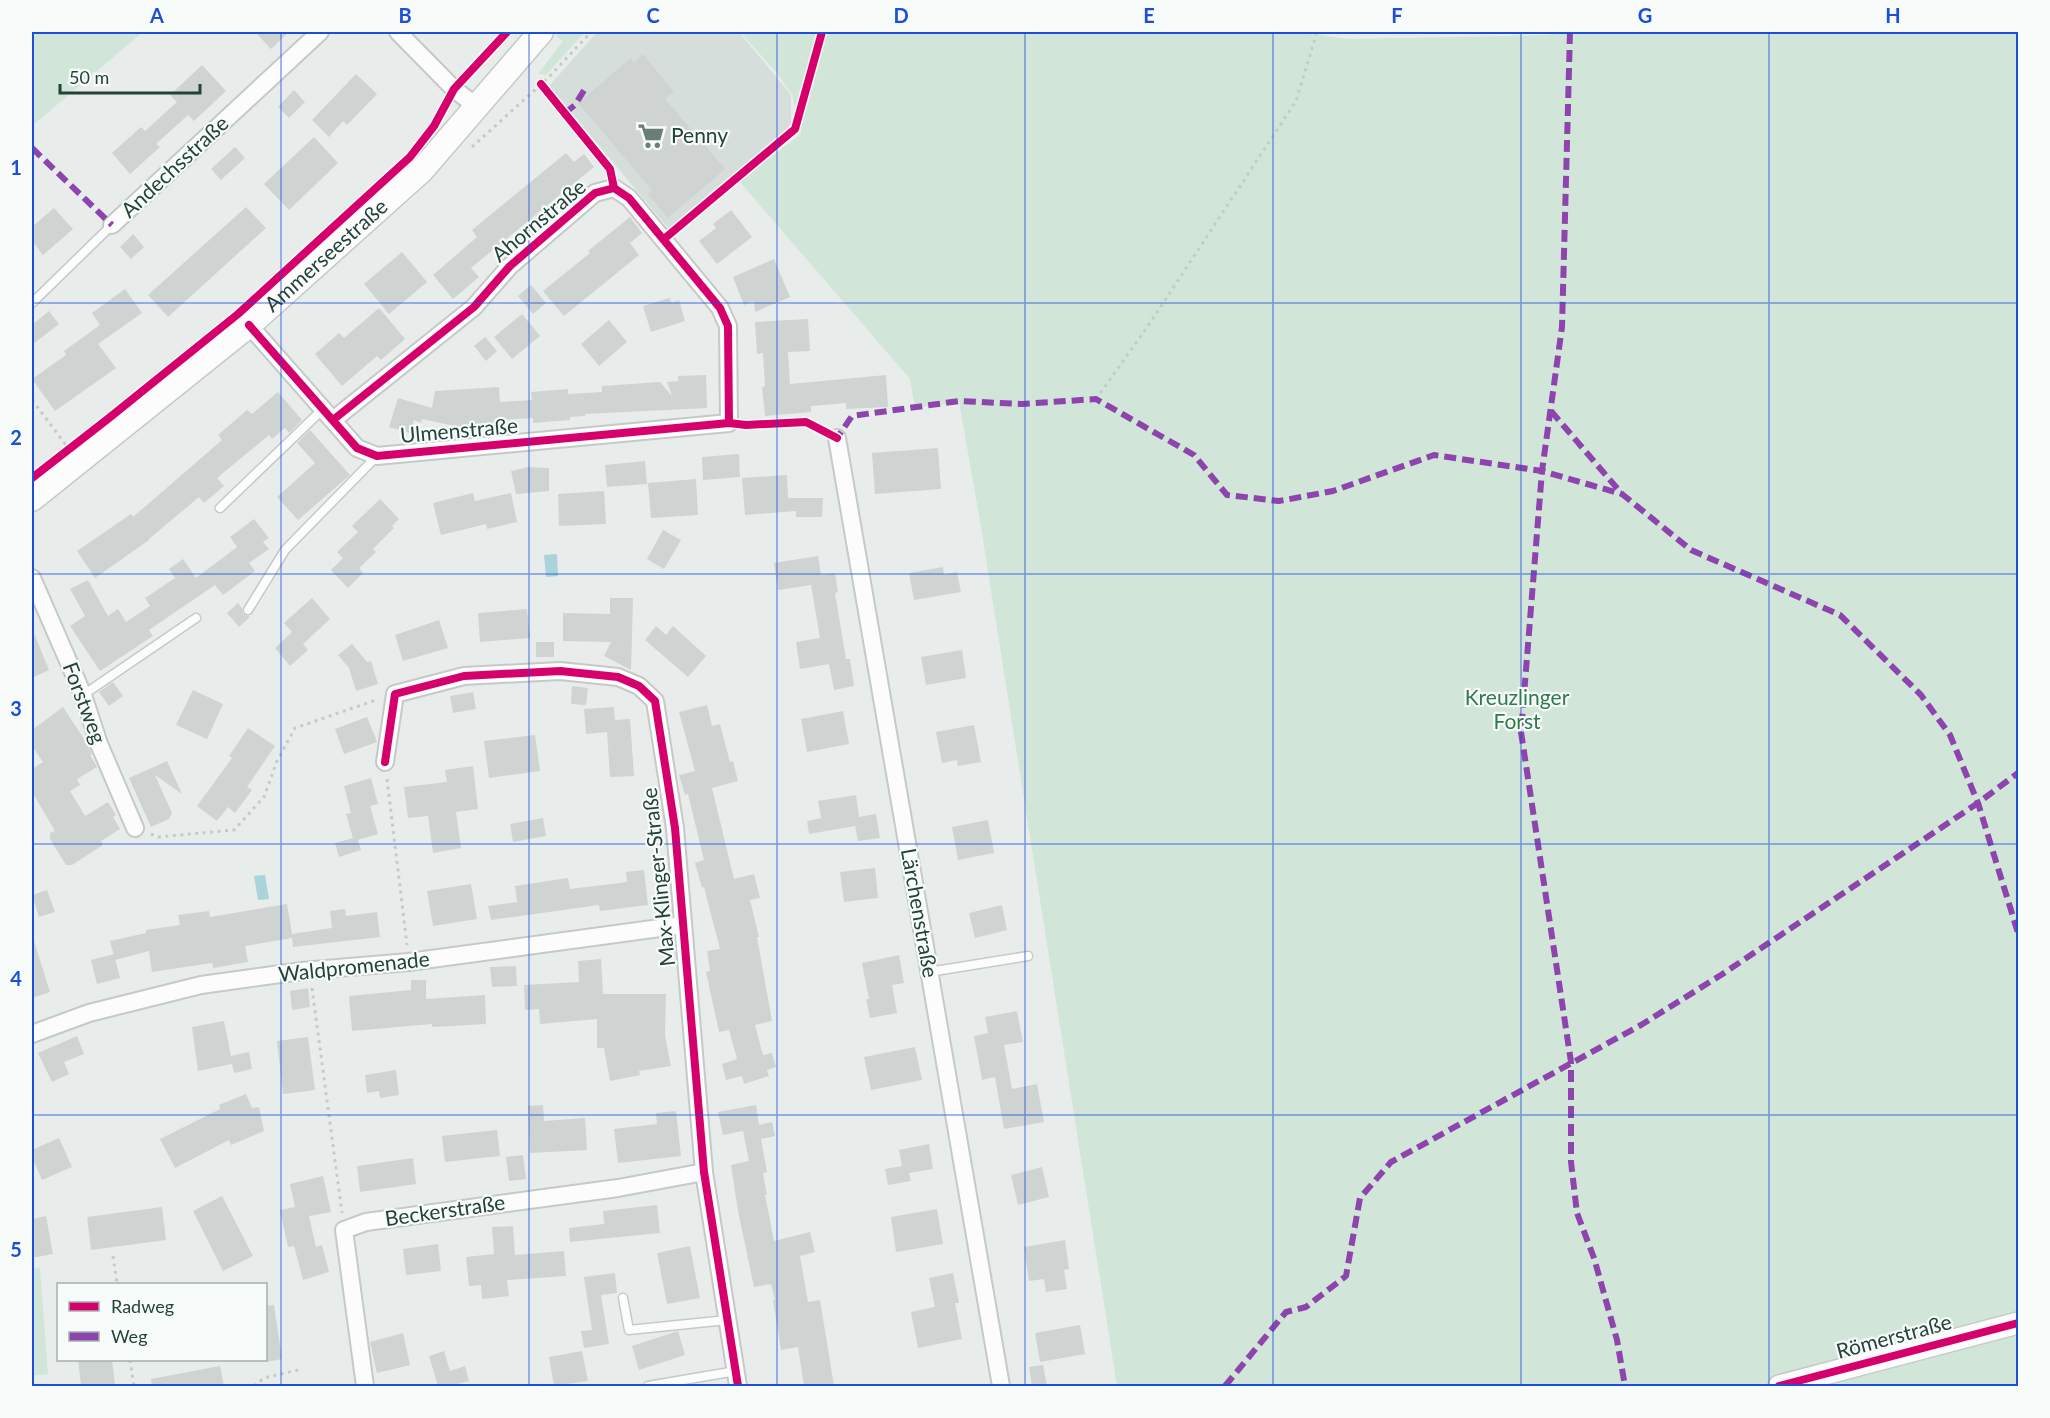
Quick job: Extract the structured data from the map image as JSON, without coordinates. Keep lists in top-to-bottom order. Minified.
{"streets":{"main road":["Ammerseestraße"],"street":["Andechsstraße","Ahornstraße","Ulmenstraße","Forstweg","Max-Klinger-Straße","Lärchenstraße","Waldpromenade","Beckerstraße","Römerstraße"]},"crossings":[["Ahornstraße","Ulmenstraße"],["Ammerseestraße","Ulmenstraße"],["Max-Klinger-Straße","Waldpromenade"],["Max-Klinger-Straße","Beckerstraße"]],"parks":["Kreuzlinger Forst"],"places":{"supermarket":["Penny"]},"legend":["Radweg","Weg"],"scale_bar":"50 m","grid":{"columns":["A","B","C","D","E","F","G","H"],"rows":["1","2","3","4","5"]}}
